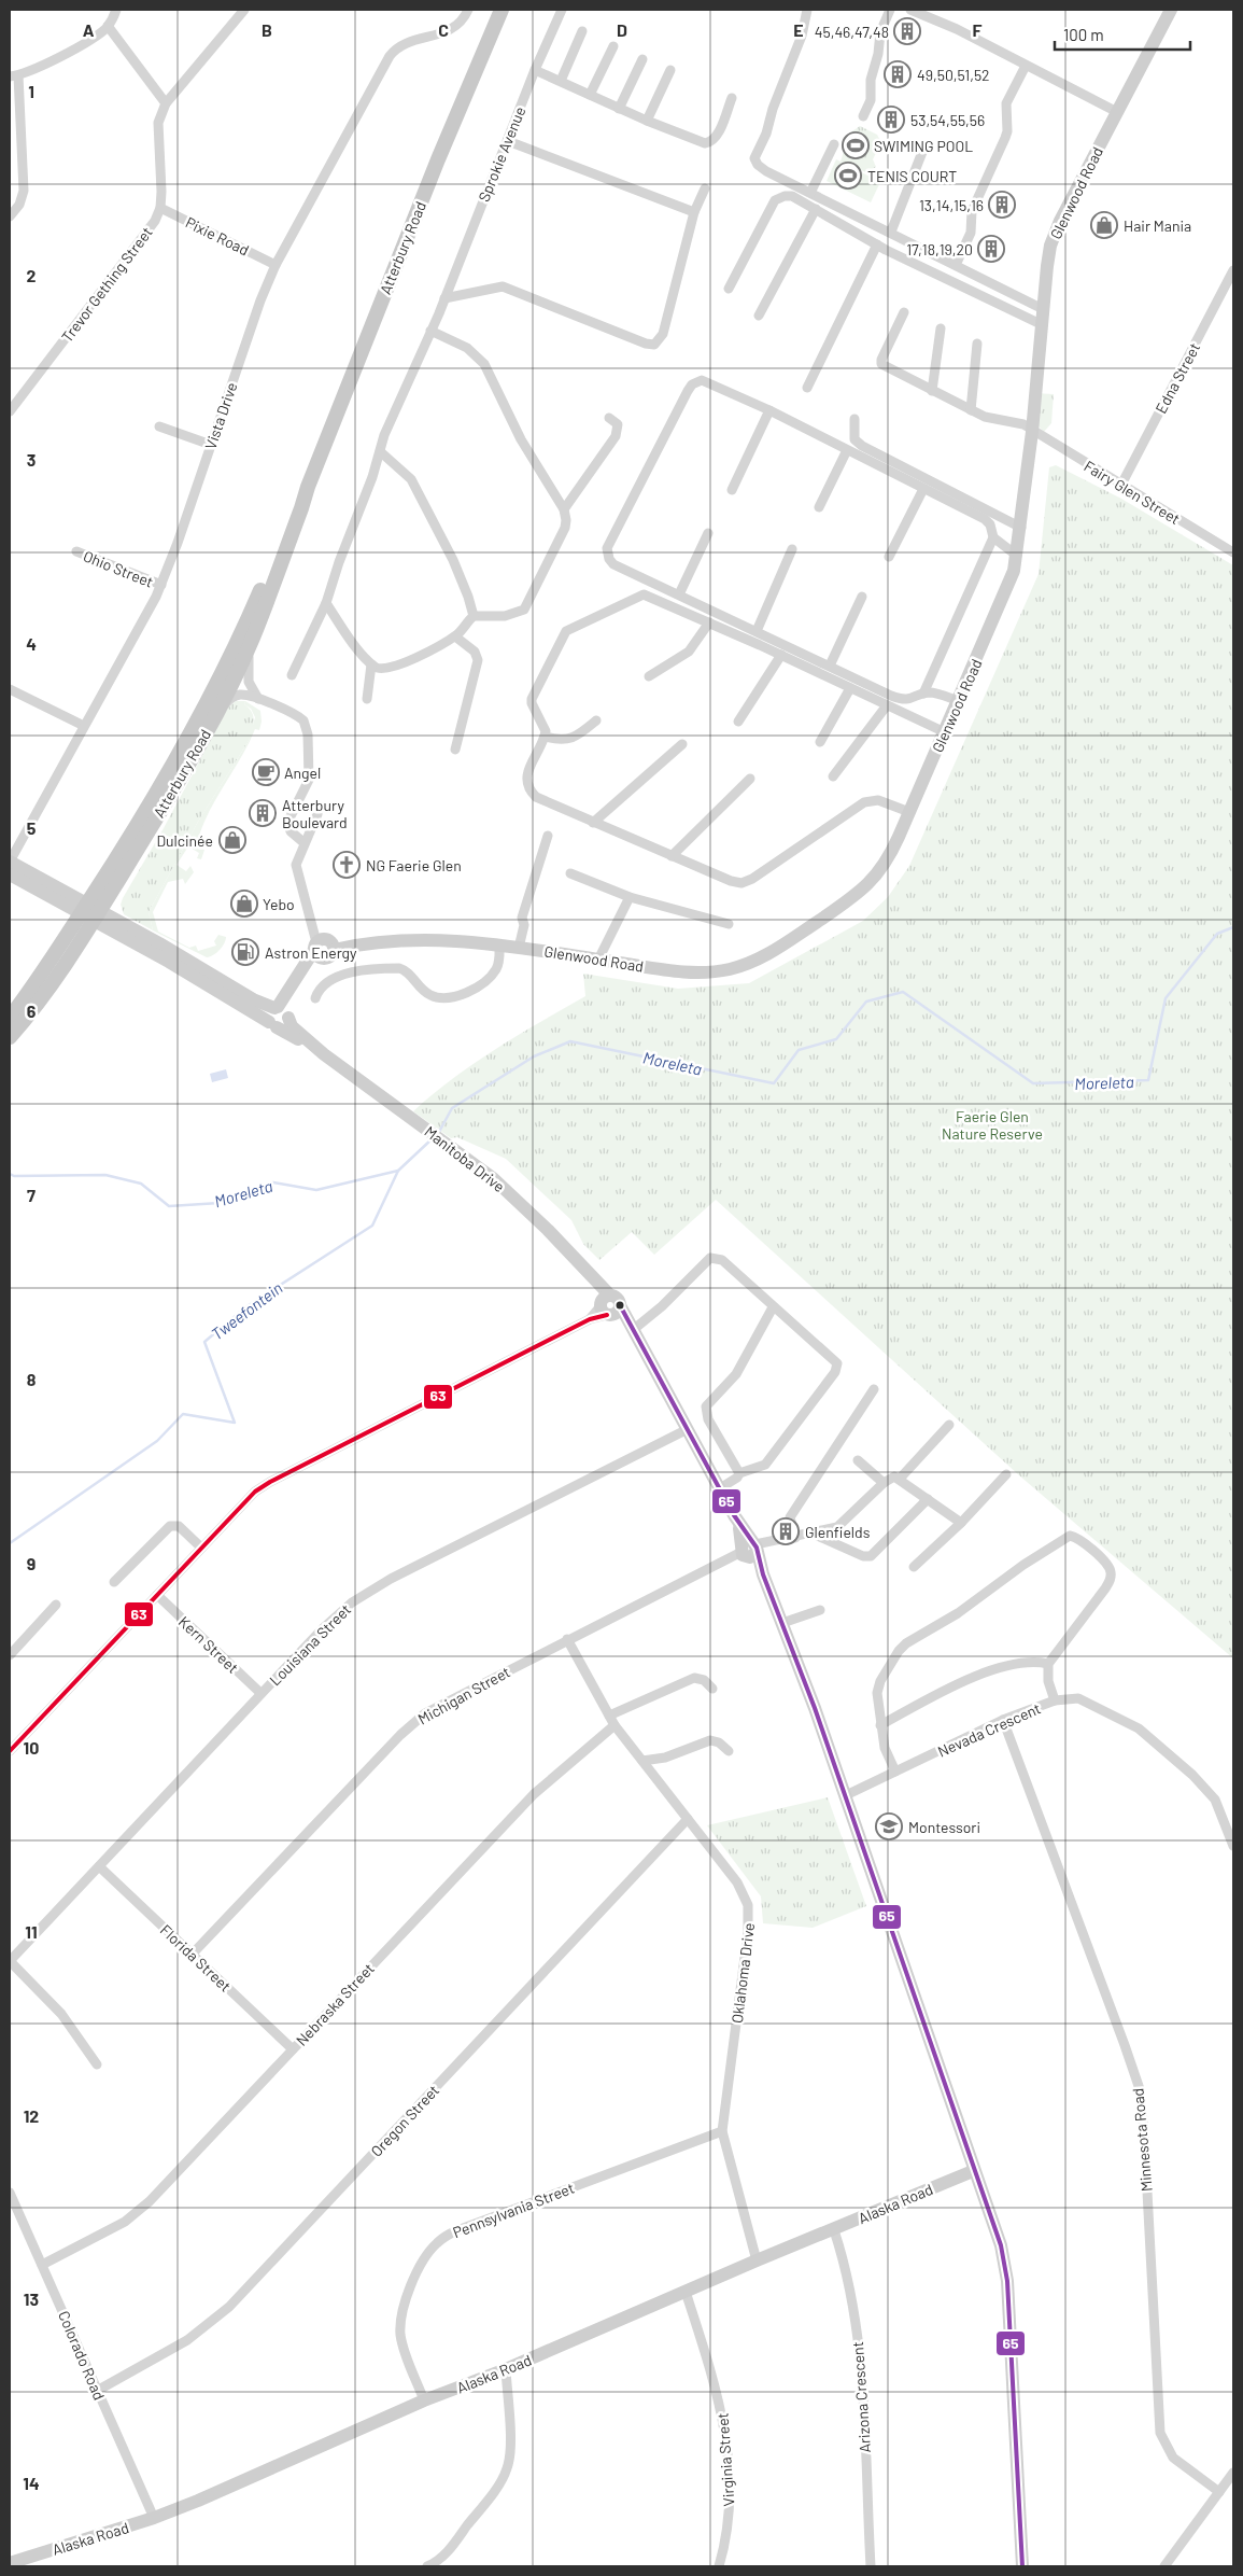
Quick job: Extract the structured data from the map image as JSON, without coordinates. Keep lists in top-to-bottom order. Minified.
{"streets":{"main road":["Atterbury Road"],"street":["Sprokie Avenue","Glenwood Road","Pixie Road","Trevor Gething Street","Edna Street","Vista Drive","Fairy Glen Street","Ohio Street","Manitoba Drive","Kern Street","Louisiana Street","Michigan Street","Nevada Crescent","Florida Street","Oklahoma Drive","Nebraska Street","Oregon Street","Minnesota Road","Alaska Road","Pennsylvania Street","Colorado Road","Arizona Crescent","Virginia Street"]},"crossings":[["Glenwood Road","Fairy Glen Street"],["Pixie Road","Trevor Gething Street"],["Pixie Road","Vista Drive"],["Atterbury Road","Manitoba Drive"],["Edna Street","Fairy Glen Street"],["Vista Drive","Ohio Street"],["Manitoba Drive","Louisiana Street"],["Manitoba Drive","Michigan Street"],["Manitoba Drive","Nevada Crescent"],["Manitoba Drive","Alaska Road"],["Kern Street","Louisiana Street"],["Louisiana Street","Florida Street"],["Michigan Street","Florida Street"],["Michigan Street","Oklahoma Drive"],["Nevada Crescent","Minnesota Road"],["Florida Street","Nebraska Street"],["Oklahoma Drive","Nebraska Street"],["Oklahoma Drive","Oregon Street"],["Oklahoma Drive","Alaska Road"],["Oklahoma Drive","Pennsylvania Street"],["Nebraska Street","Colorado Road"],["Oregon Street","Colorado Road"],["Alaska Road","Pennsylvania Street"],["Alaska Road","Colorado Road"],["Alaska Road","Arizona Crescent"],["Alaska Road","Virginia Street"]],"water":["Moreleta","Tweefontein"],"parks":["Faerie Glen Nature Reserve"],"places":{"building":["45,46,47,48","49,50,51,52","53,54,55,56","13,14,15,16","17,18,19,20","Atterbury Boulevard","Glenfields"],"sports":["SWIMING POOL","TENIS COURT"],"shop":["Hair Mania","Dulcinée","Yebo"],"cafe":["Angel"],"church":["NG Faerie Glen"],"fuel station":["Astron Energy"],"school or university":["Montessori"]},"lines":["transit line 65","transit line 63"],"scale_bar":"100 m","grid":{"columns":["A","B","C","D","E","F"],"rows":["1","2","3","4","5","6","7","8","9","10","11","12","13","14"]}}
